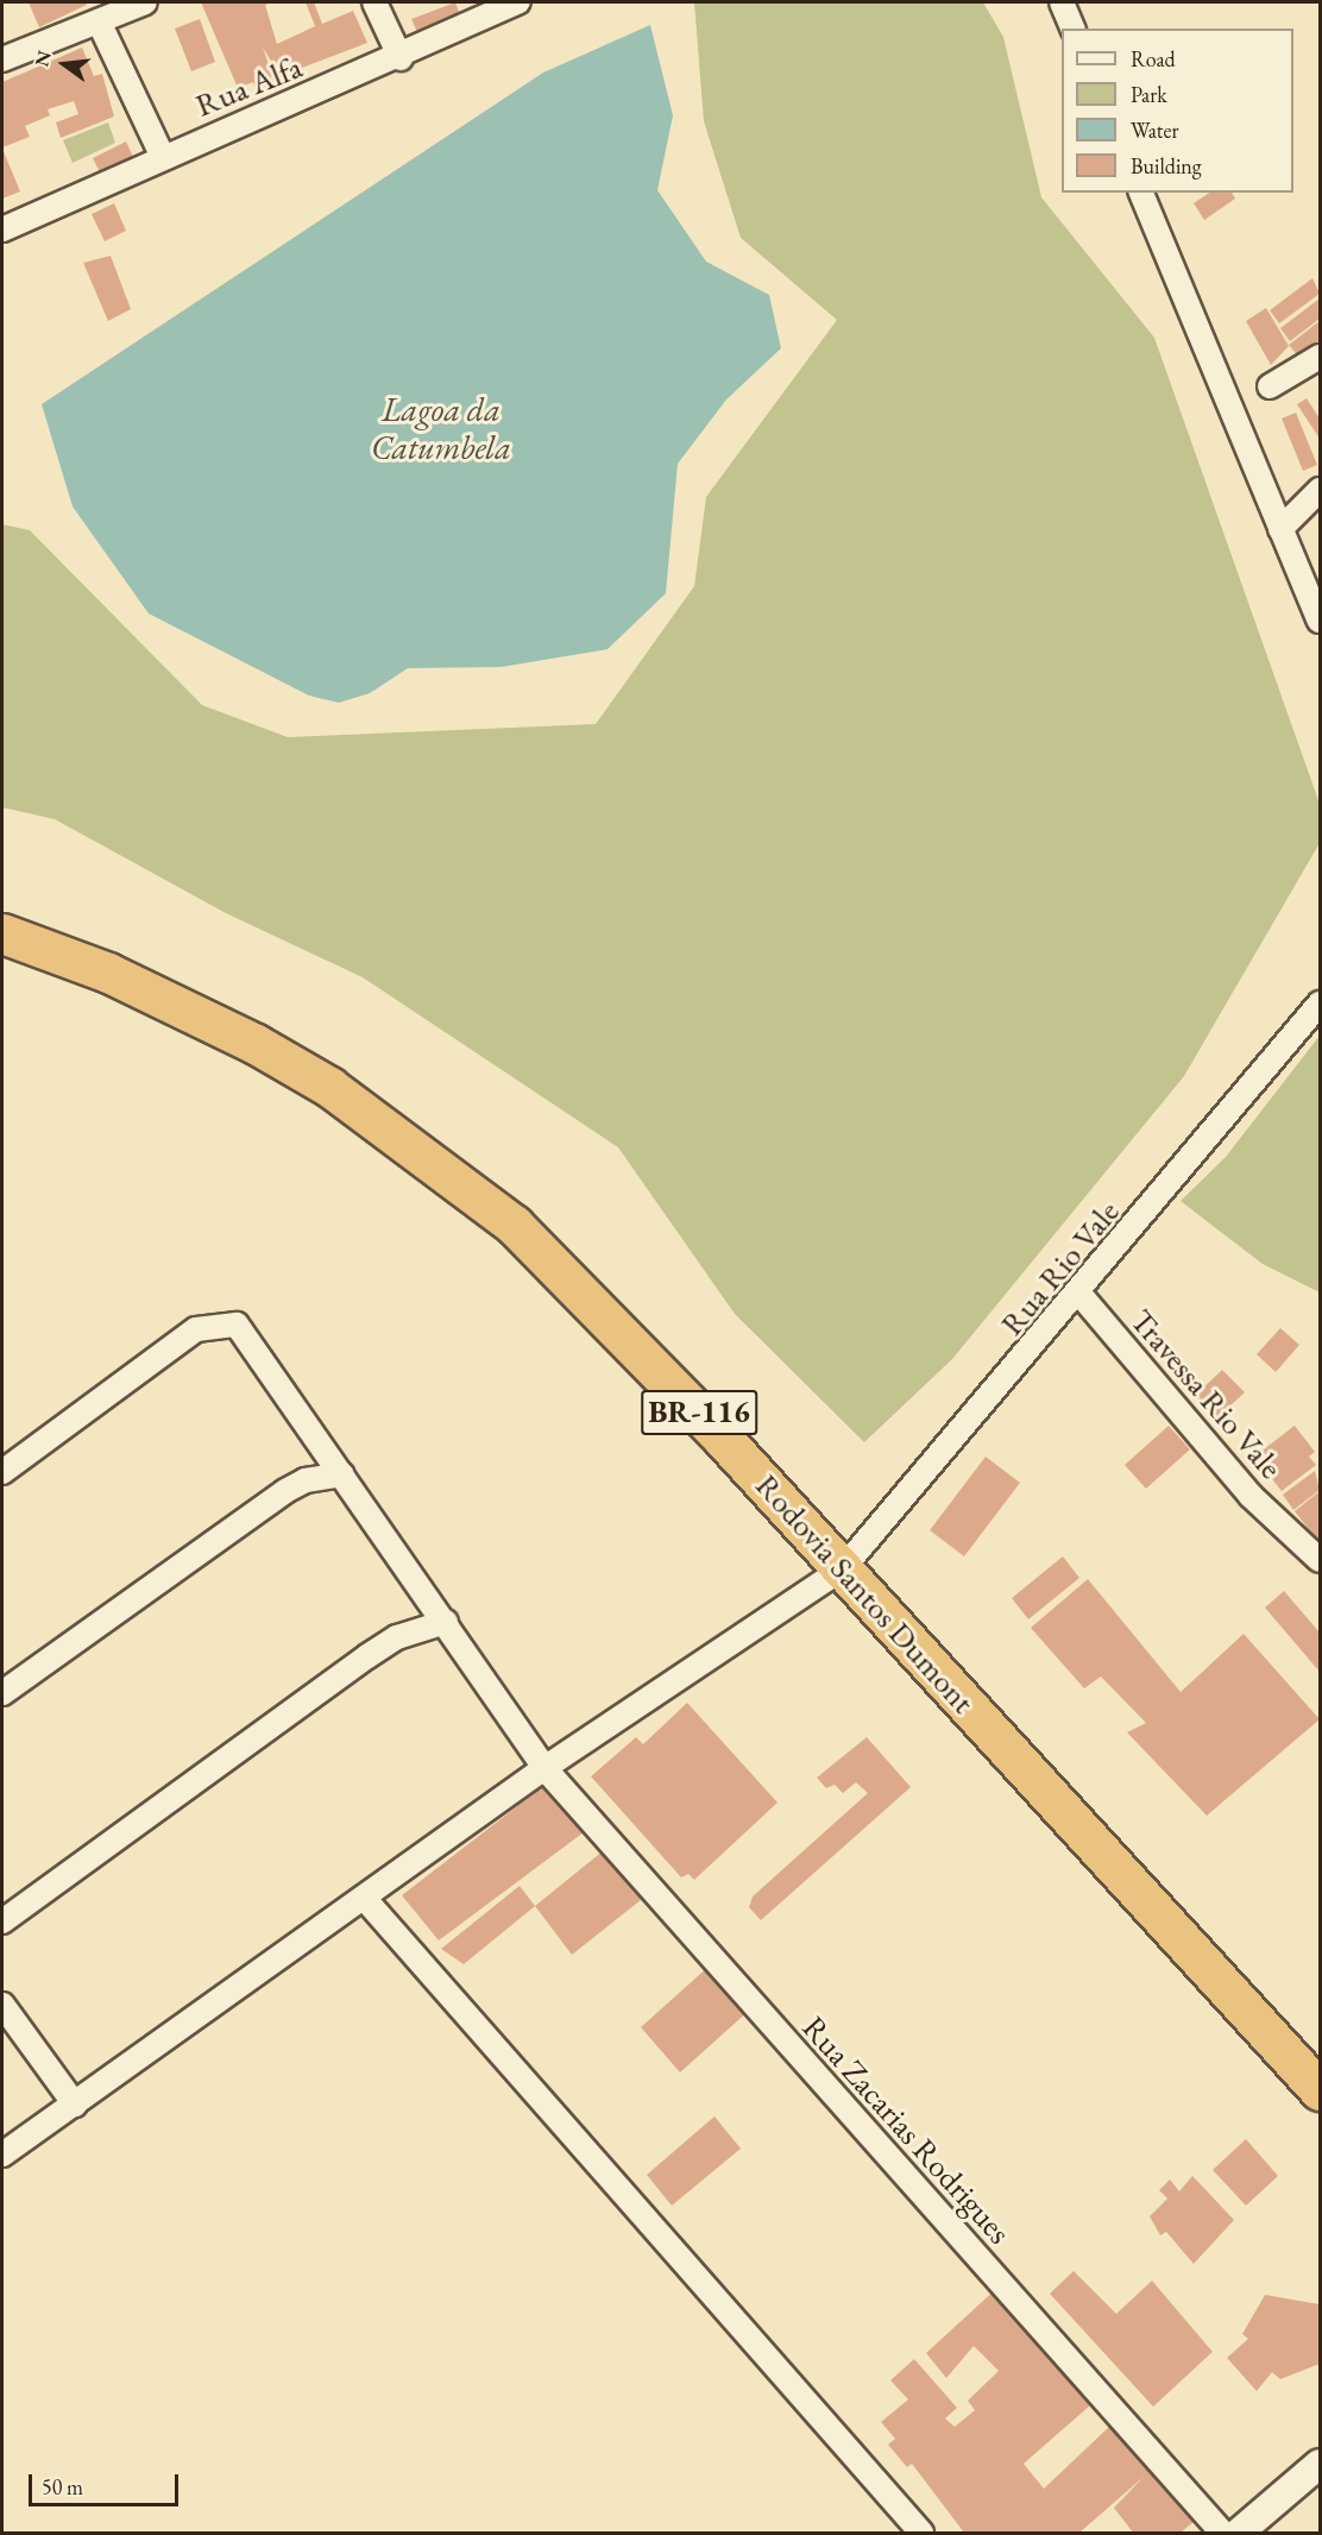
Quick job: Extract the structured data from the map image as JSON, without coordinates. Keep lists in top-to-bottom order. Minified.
{"streets":{"highway":["BR-116","Rodovia Santos Dumont"],"street":["Rua Alfa","Rua Rio Vale","Travessa Rio Vale","Rua Zacarias Rodrigues"]},"crossings":[["Rua Rio Vale","Travessa Rio Vale"],["Rua Rio Vale","Rodovia Santos Dumont"],["Rua Rio Vale","Rua Zacarias Rodrigues"]],"water":["Lagoa da Catumbela"],"legend":["Road","Park","Water","Building"],"scale_bar":"50 m","north":"left"}
